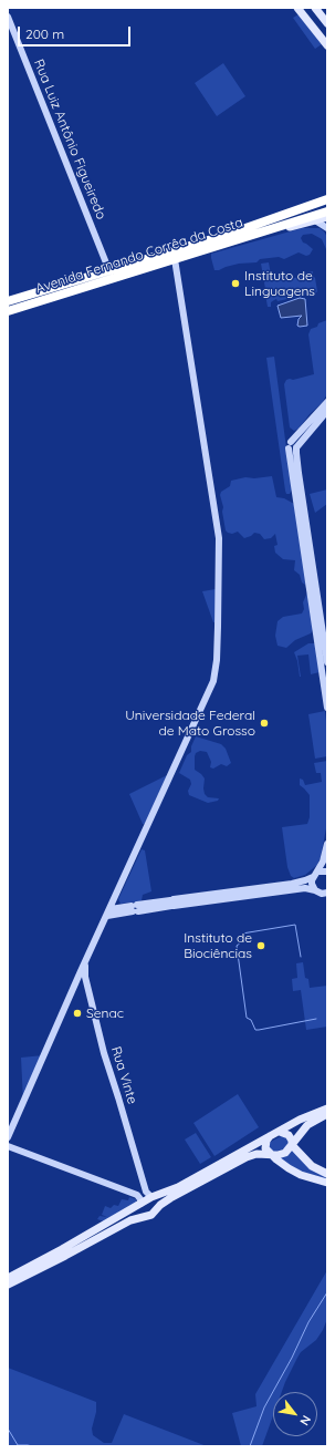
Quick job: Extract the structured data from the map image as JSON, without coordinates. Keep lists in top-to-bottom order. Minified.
{"streets":{"highway":["Avenida Fernando Corrêa da Costa"],"street":["Rua Luiz Antônio Figueiredo","Rua Vinte"]},"crossings":[["Rua Luiz Antônio Figueiredo","Avenida Fernando Corrêa da Costa"]],"places":["Instituto de Linguagens","Universidade Federal de Mato Grosso","Instituto de Biociências","Senac"],"scale_bar":"200 m","north":"bottom right"}
